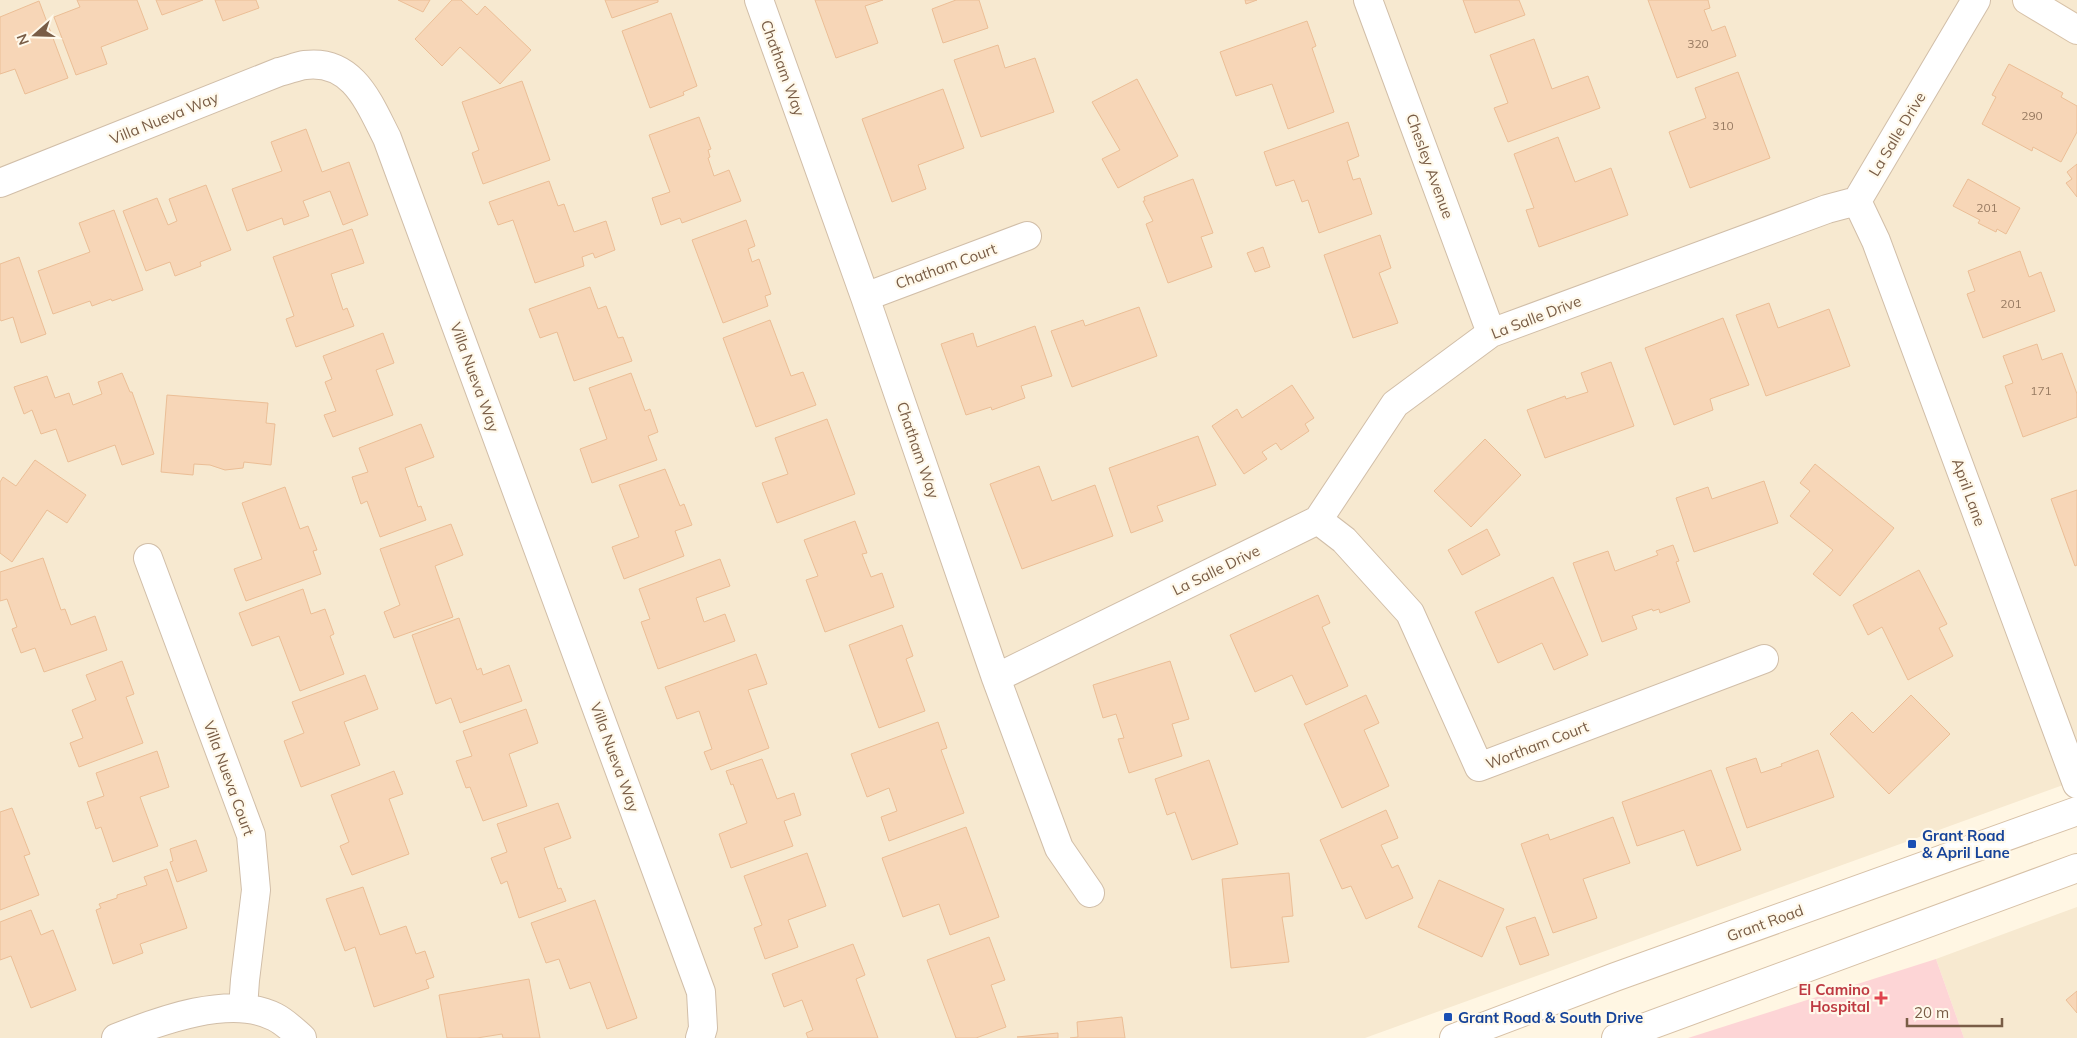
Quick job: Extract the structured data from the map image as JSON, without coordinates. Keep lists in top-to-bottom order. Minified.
{"streets":{"street":["Chatham Way","Villa Nueva Way","La Salle Drive","Chesley Avenue","Chatham Court","April Lane","Wortham Court","Villa Nueva Court","Grant Road"]},"crossings":[["Chatham Way","La Salle Drive"],["Chatham Way","Chatham Court"],["La Salle Drive","Chesley Avenue"],["La Salle Drive","April Lane"],["La Salle Drive","Wortham Court"]],"places":{"transit":["Grant Road & April Lane","Grant Road & South Drive"],"health":["El Camino Hospital"]},"house_numbers":["320","290","310","201","201","171"],"scale_bar":"20 m","north":"left"}
